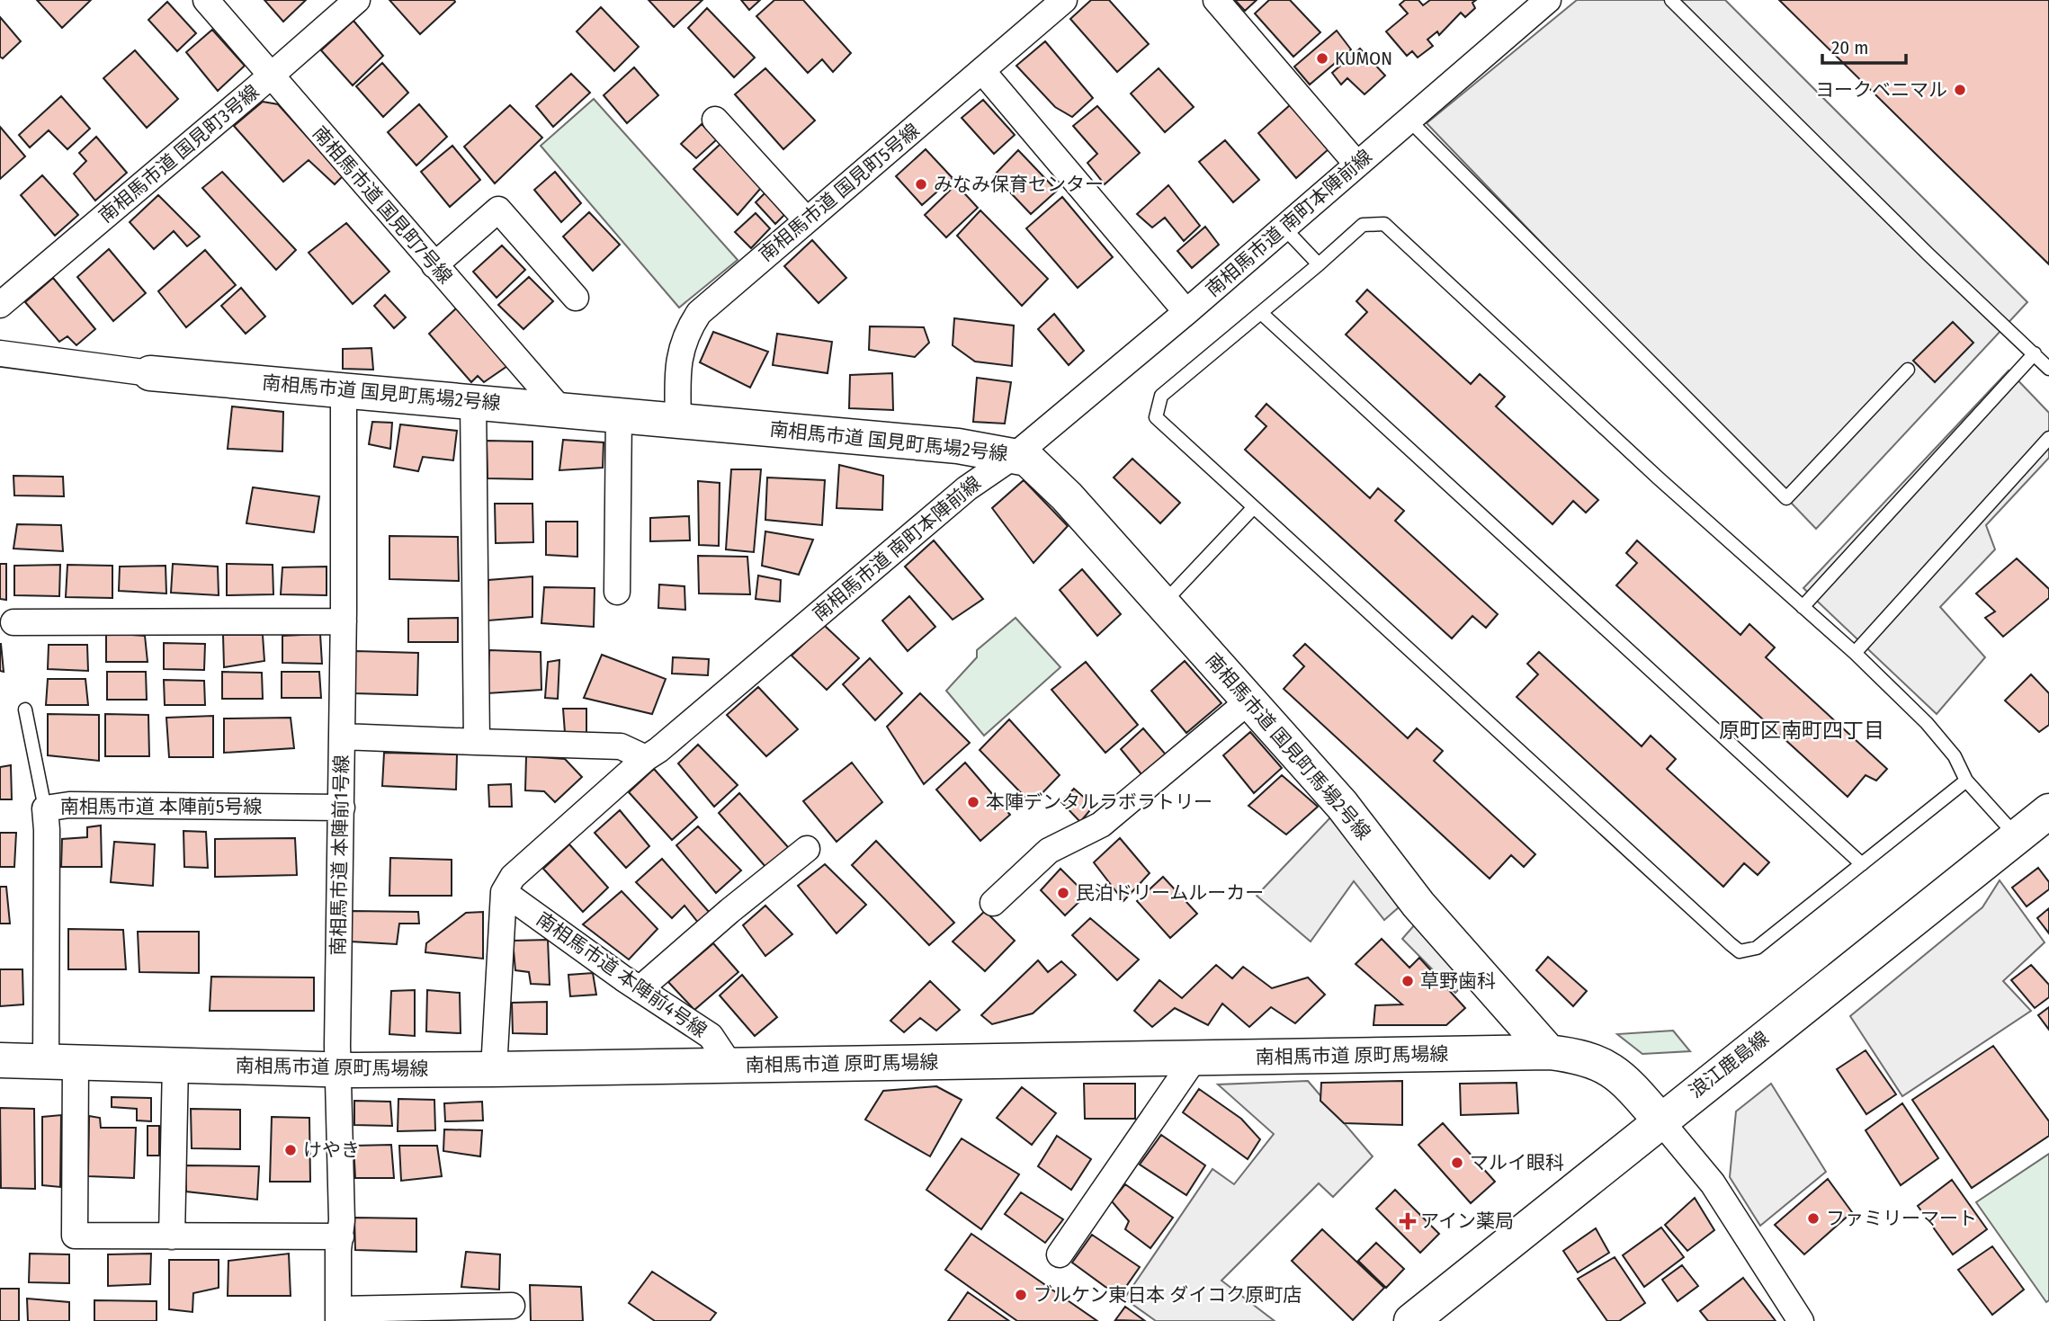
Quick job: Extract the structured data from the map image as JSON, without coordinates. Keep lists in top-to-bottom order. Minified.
{"streets":{"street":["南相馬市道 国見町3号線","南相馬市道 国見町5号線","南相馬市道 国見町7号線","南相馬市道 南町本陣前線","南相馬市道 国見町馬場2号線","南相馬市道 本陣前5号線","南相馬市道 本陣前1号線","南相馬市道 本陣前4号線","南相馬市道 原町馬場線","浪江鹿島線"]},"crossings":[["南相馬市道 国見町3号線","南相馬市道 国見町7号線"],["南相馬市道 国見町5号線","南相馬市道 国見町馬場2号線"],["南相馬市道 国見町7号線","南相馬市道 国見町馬場2号線"],["南相馬市道 南町本陣前線","南相馬市道 国見町馬場2号線"],["南相馬市道 南町本陣前線","南相馬市道 本陣前4号線"],["南相馬市道 国見町馬場2号線","南相馬市道 本陣前1号線"],["南相馬市道 国見町馬場2号線","南相馬市道 原町馬場線"],["南相馬市道 本陣前5号線","南相馬市道 本陣前1号線"],["南相馬市道 本陣前5号線","南相馬市道 原町馬場線"],["南相馬市道 本陣前1号線","南相馬市道 原町馬場線"],["南相馬市道 本陣前4号線","南相馬市道 原町馬場線"],["南相馬市道 原町馬場線","浪江鹿島線"]],"districts":["原町区南町四丁目"],"places":{"other":["KUMON","ヨークベニマル","みなみ保育センター","本陣デンタルラボラトリー","民泊ドリームルーカー","草野歯科","けやき","マルイ眼科","ファミリーマート","ブルケン東日本 ダイコク原町店"],"health":["アイン薬局"]},"scale_bar":"20 m"}
